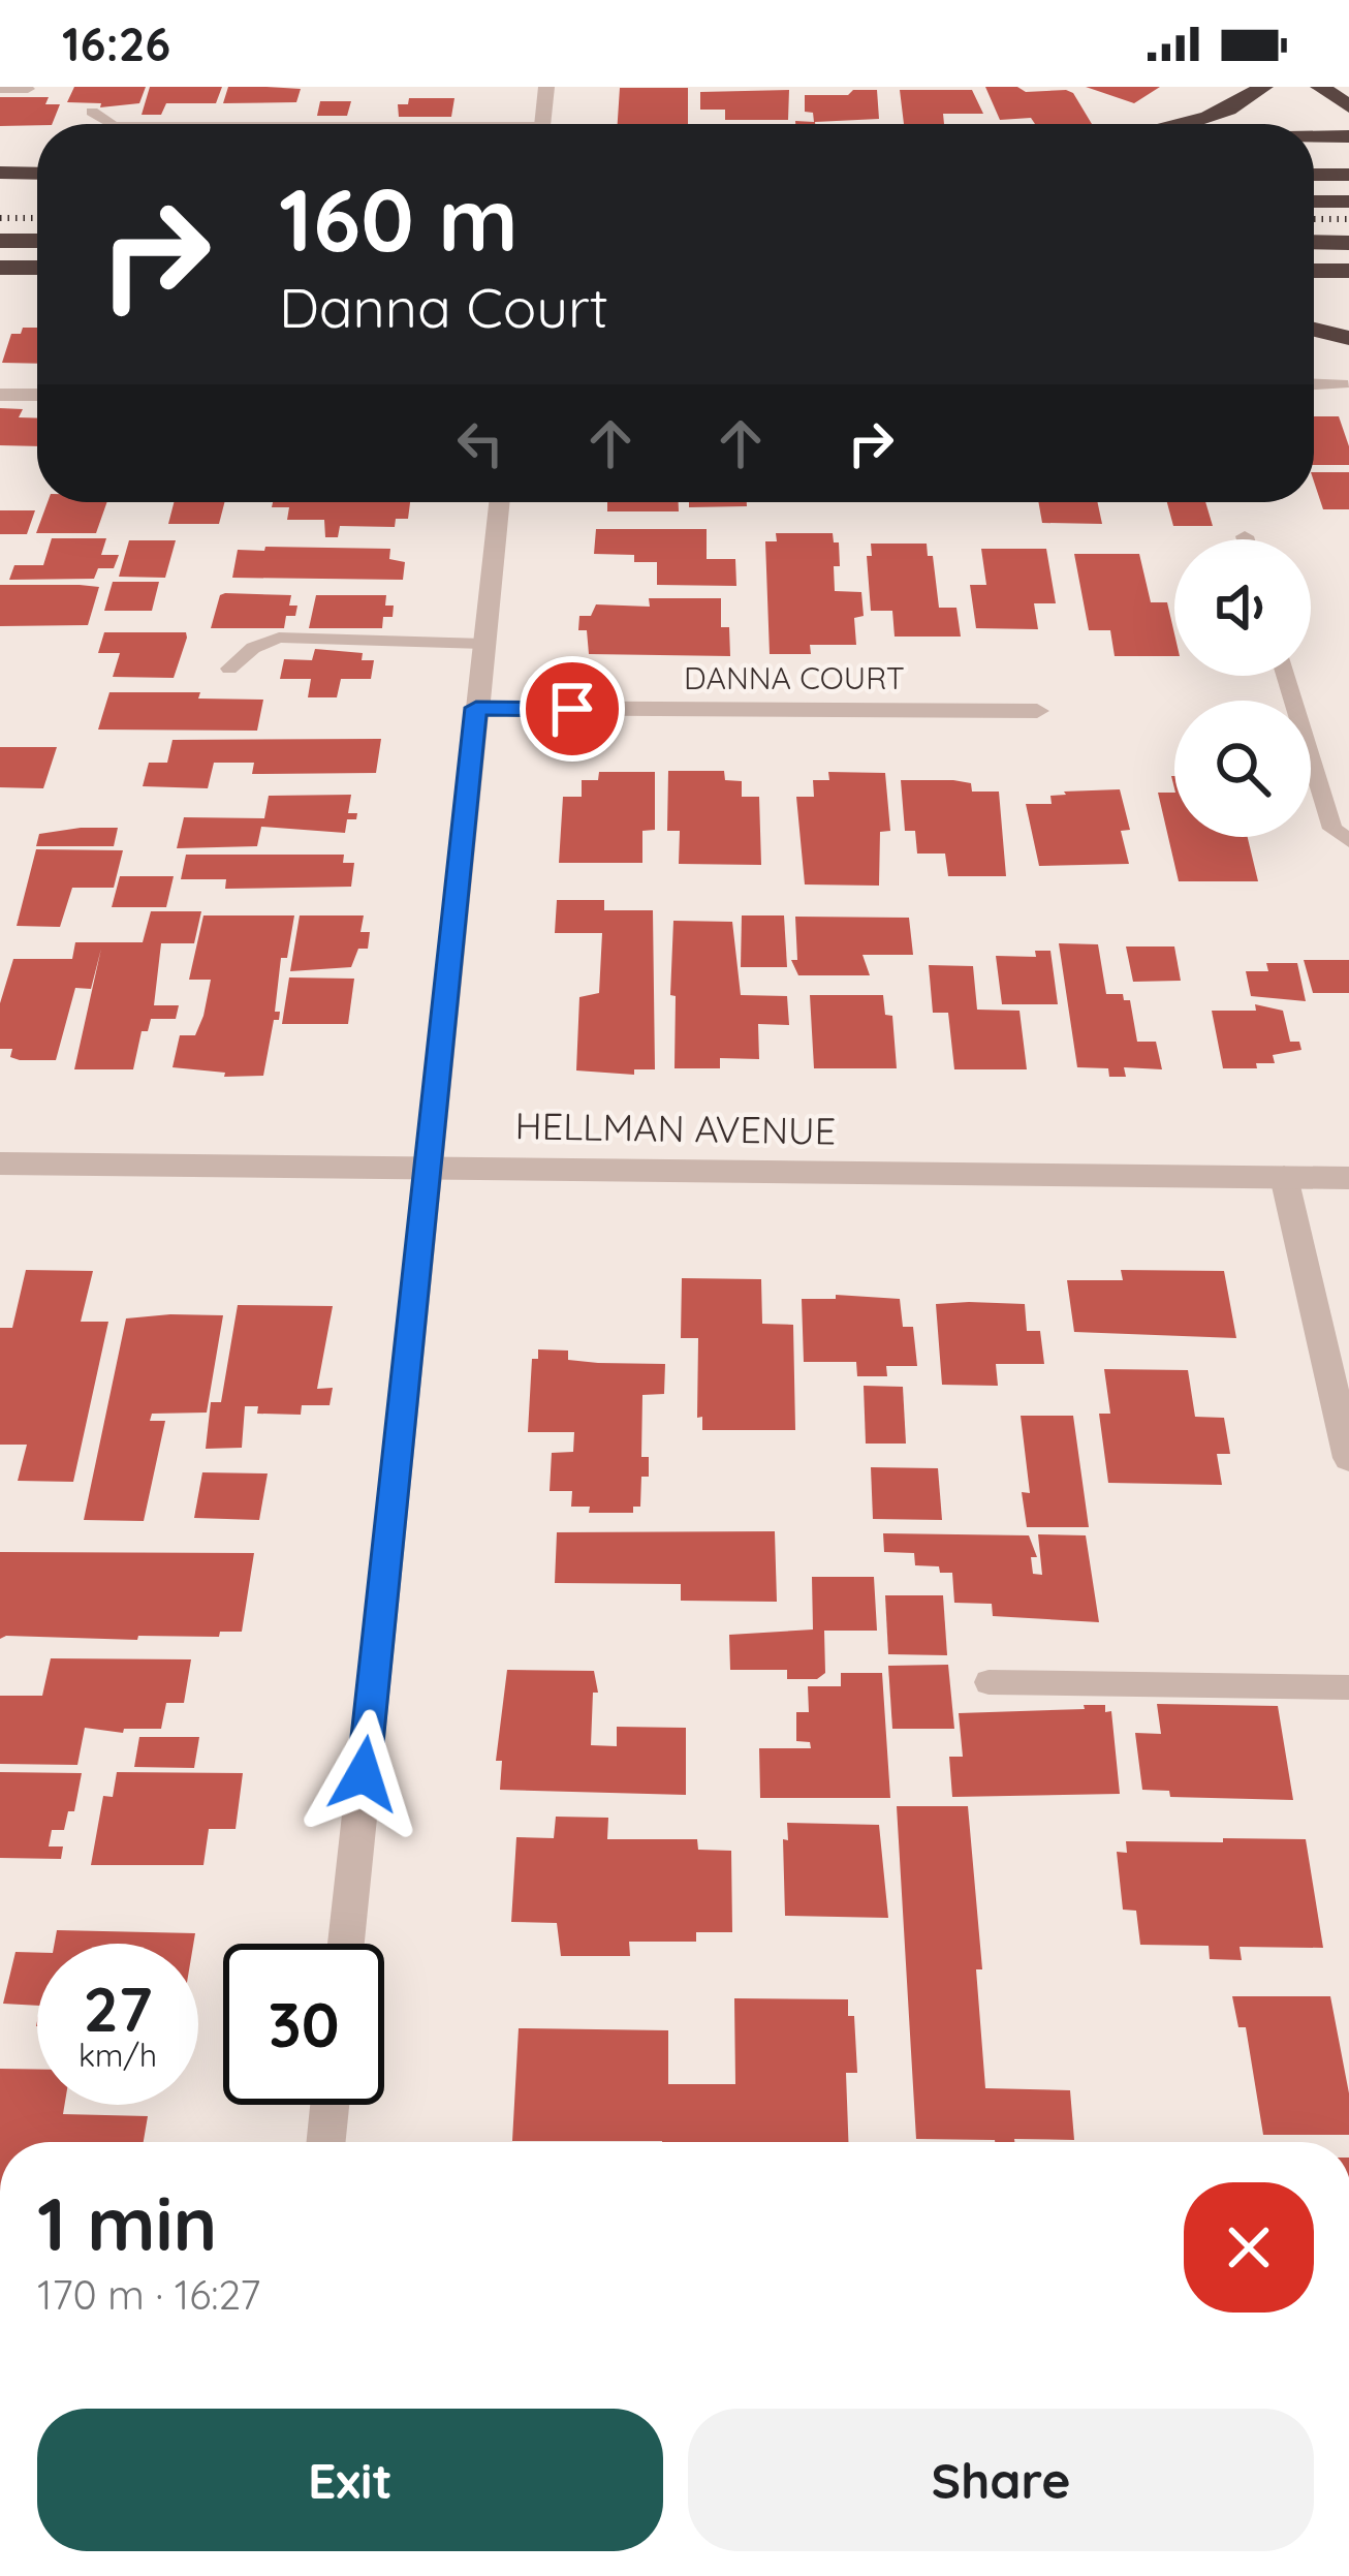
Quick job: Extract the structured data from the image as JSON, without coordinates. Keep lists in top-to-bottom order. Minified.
{"streets":{"street":["DANNA COURT","HELLMAN AVENUE"]},"page":{"status":"16:26","turn":["160 m","Danna Court"],"speed":"27 km/h","limit":"30","heading":["1 min","170 m · 16:27"],"buttons":["Exit","Share"]}}
